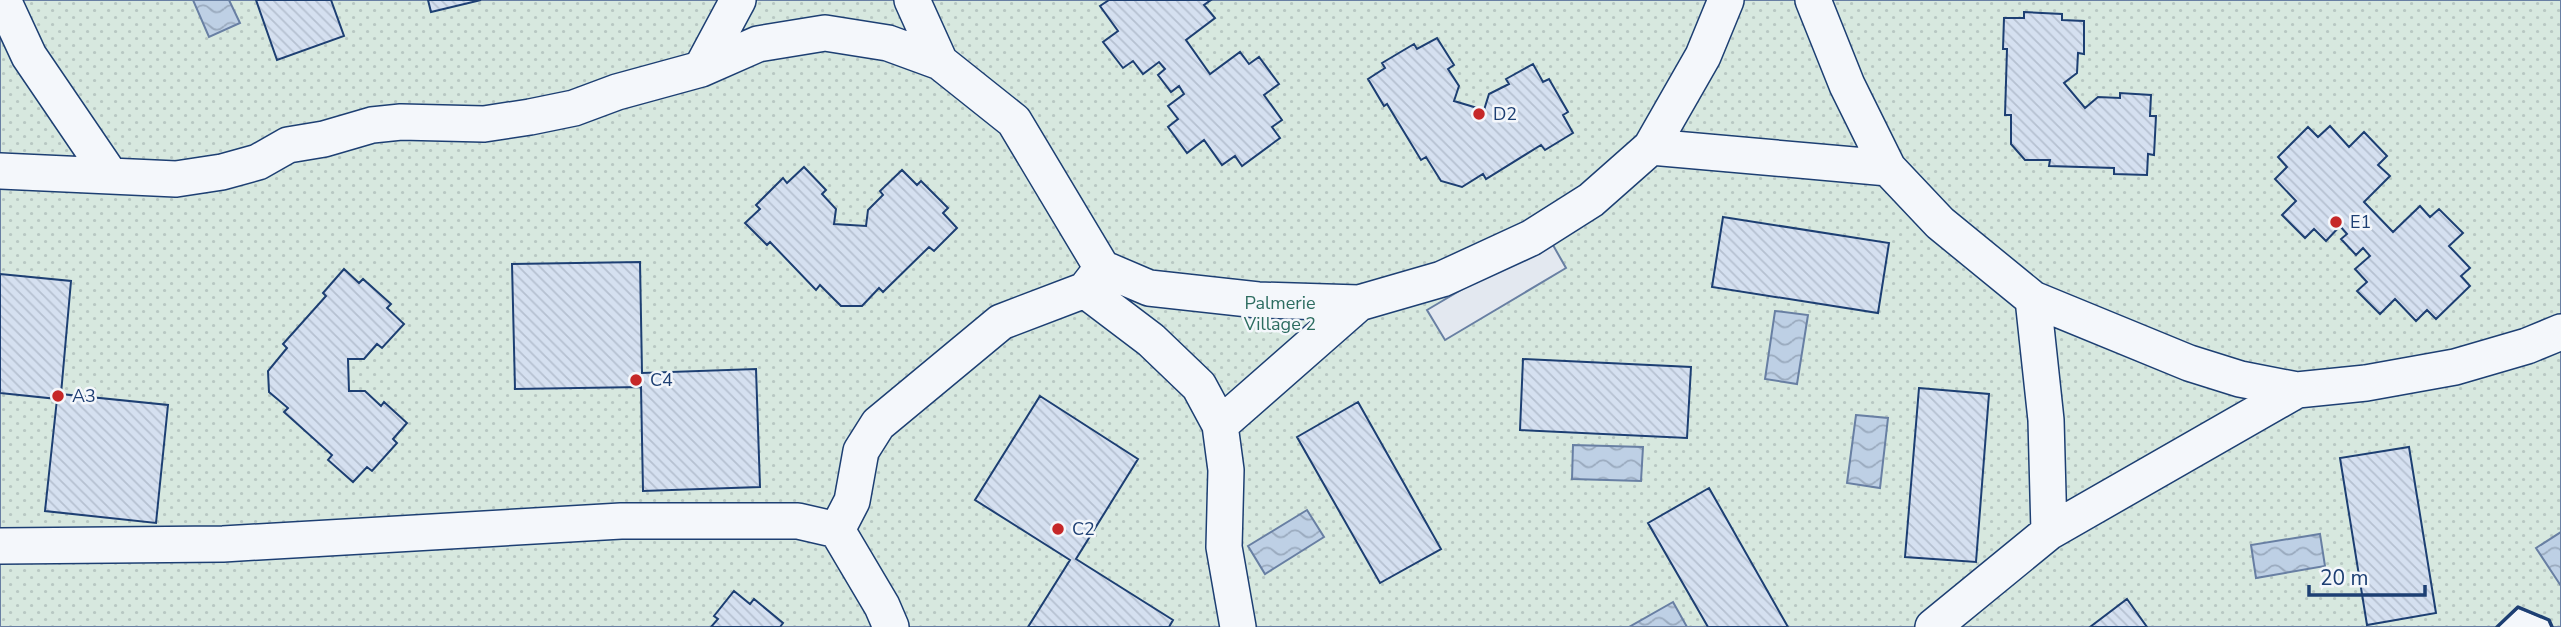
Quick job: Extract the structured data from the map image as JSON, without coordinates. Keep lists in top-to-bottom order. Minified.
{"parks":["Palmerie Village 2"],"places":["D2","E1","C4","A3","C2"],"scale_bar":"20 m"}
